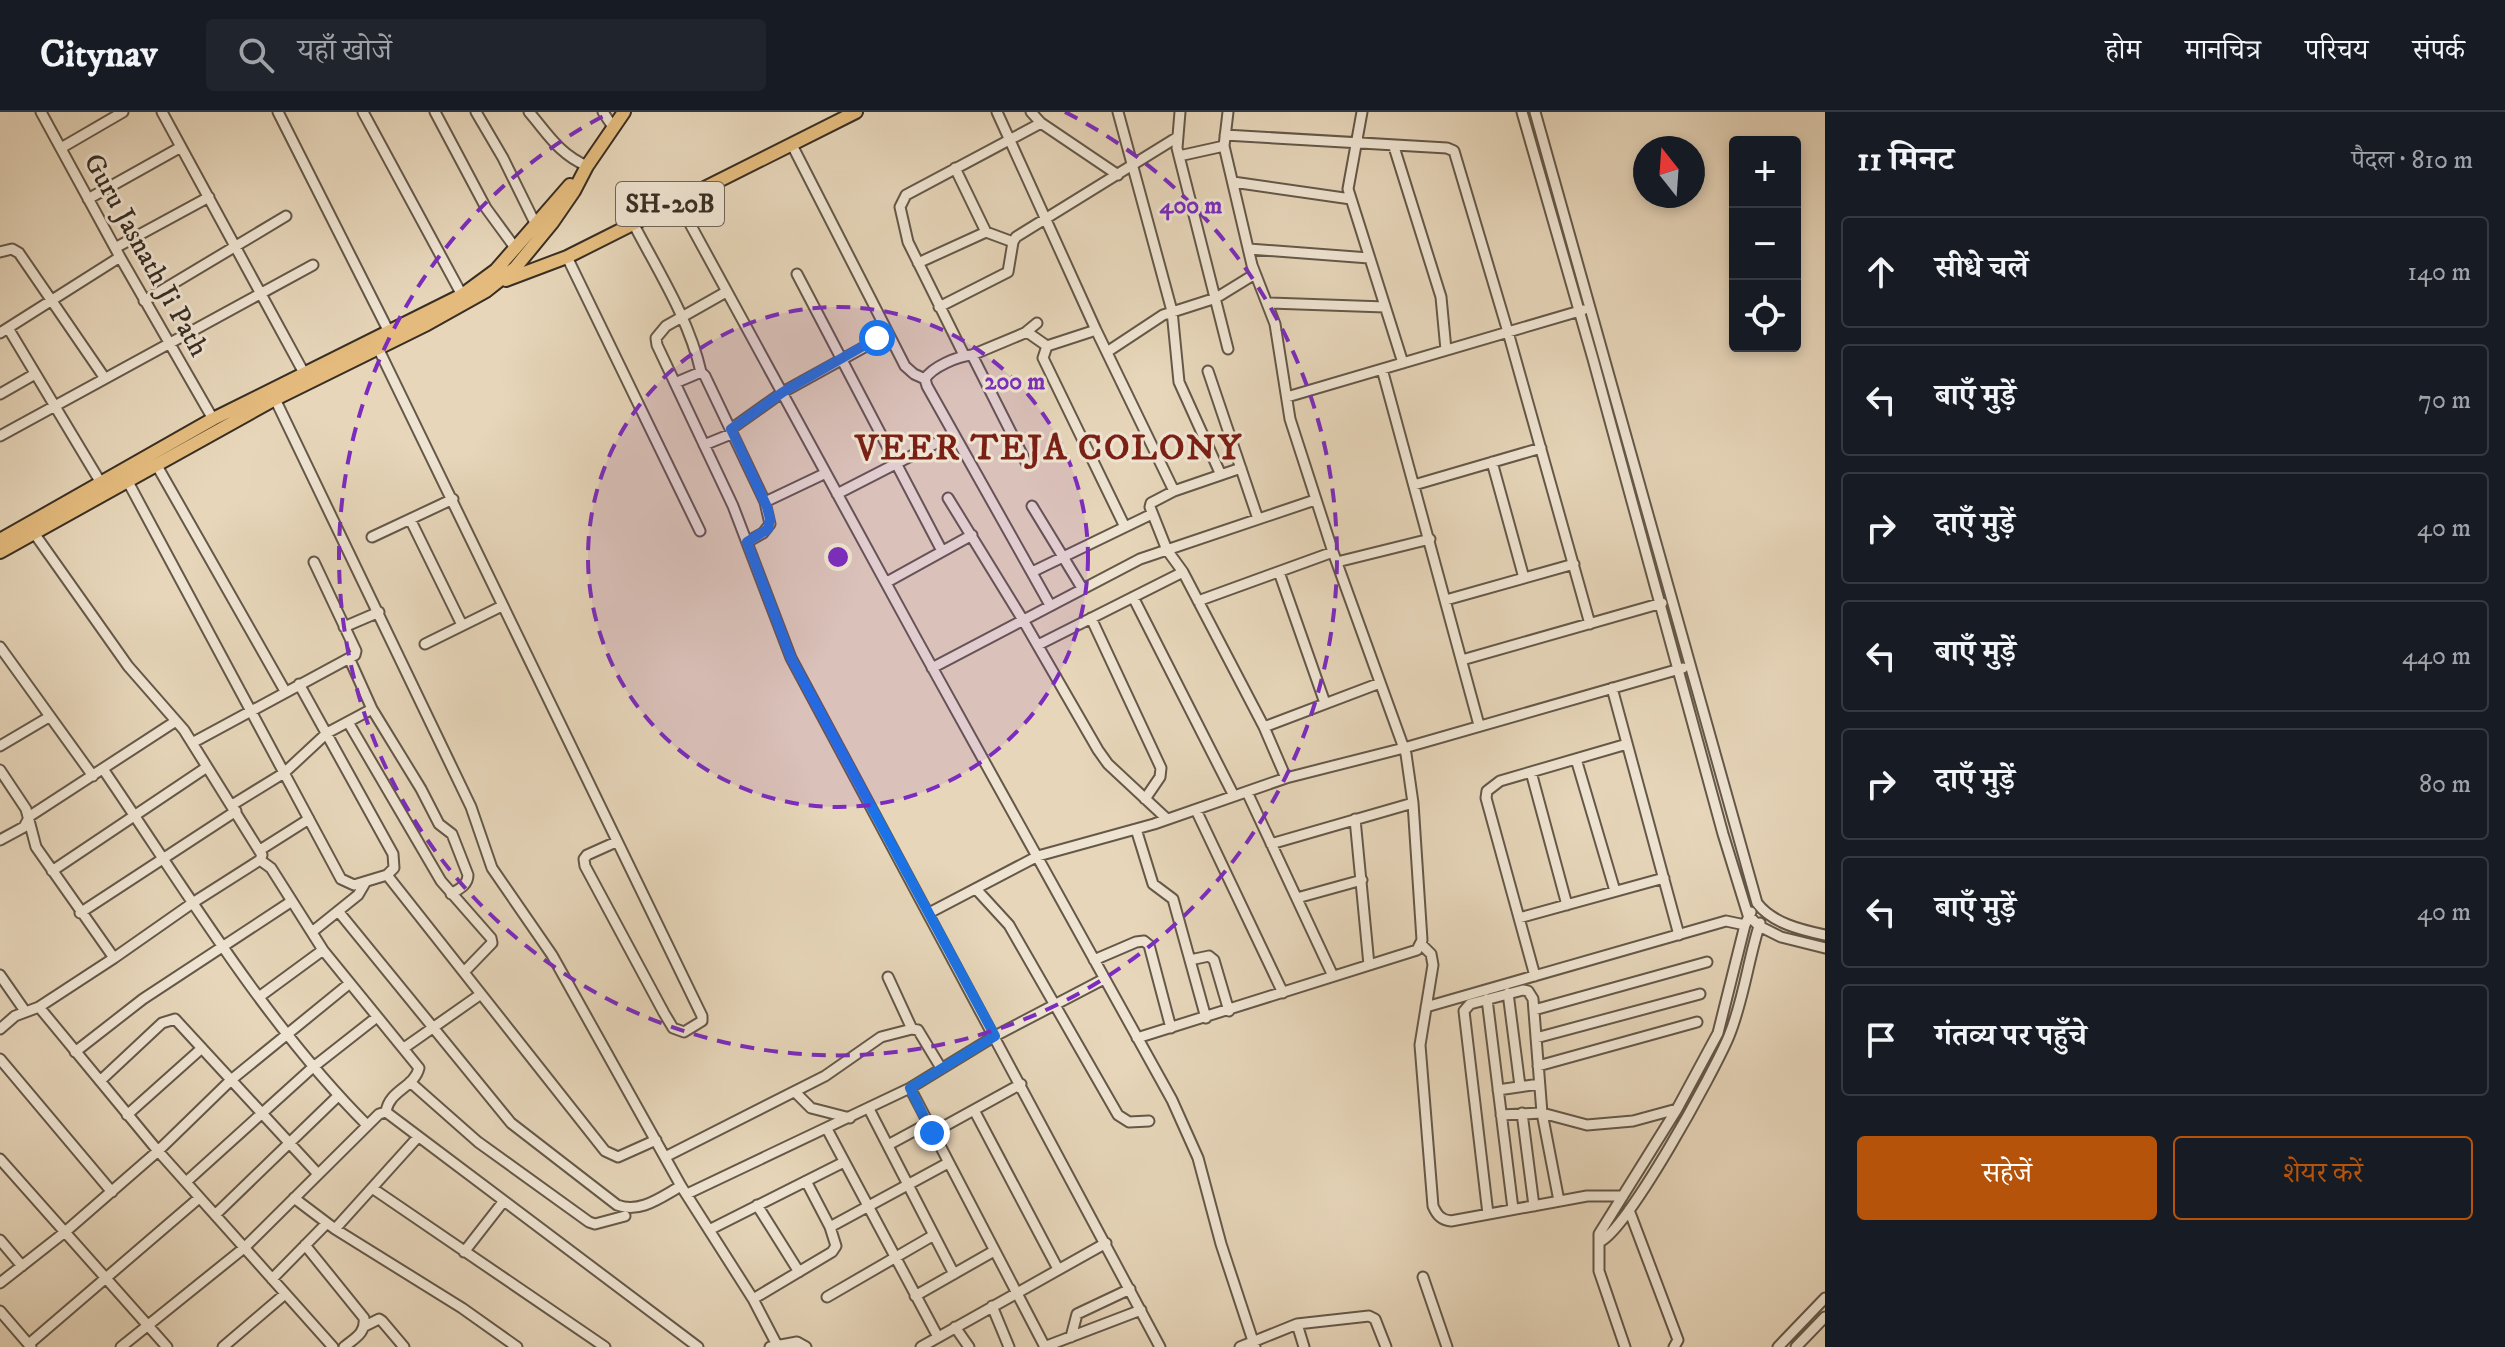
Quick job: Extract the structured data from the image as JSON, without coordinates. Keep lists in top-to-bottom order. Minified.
{"streets":{"main road":["SH-20B"],"street":["Guru Jasnath Ji Path"]},"districts":["VEER TEJA COLONY"],"north":"top","page":{"header":"Citynav","search":"यहाँ खोजें","nav":["होम","मानचित्र","परिचय","संपर्क"],"heading":["11 मिनट","पैदल · 810 m"],"map_buttons":["+","−"],"list":[["सीधे चलें","140 m"],["बाएँ मुड़ें","70 m"],["दाएँ मुड़ें","40 m"],["बाएँ मुड़ें","440 m"],["दाएँ मुड़ें","80 m"],["बाएँ मुड़ें","40 m"],"गंतव्य पर पहुँचे"],"buttons":["सहेजें","शेयर करें"]},"rings":["400 m","200 m"]}
